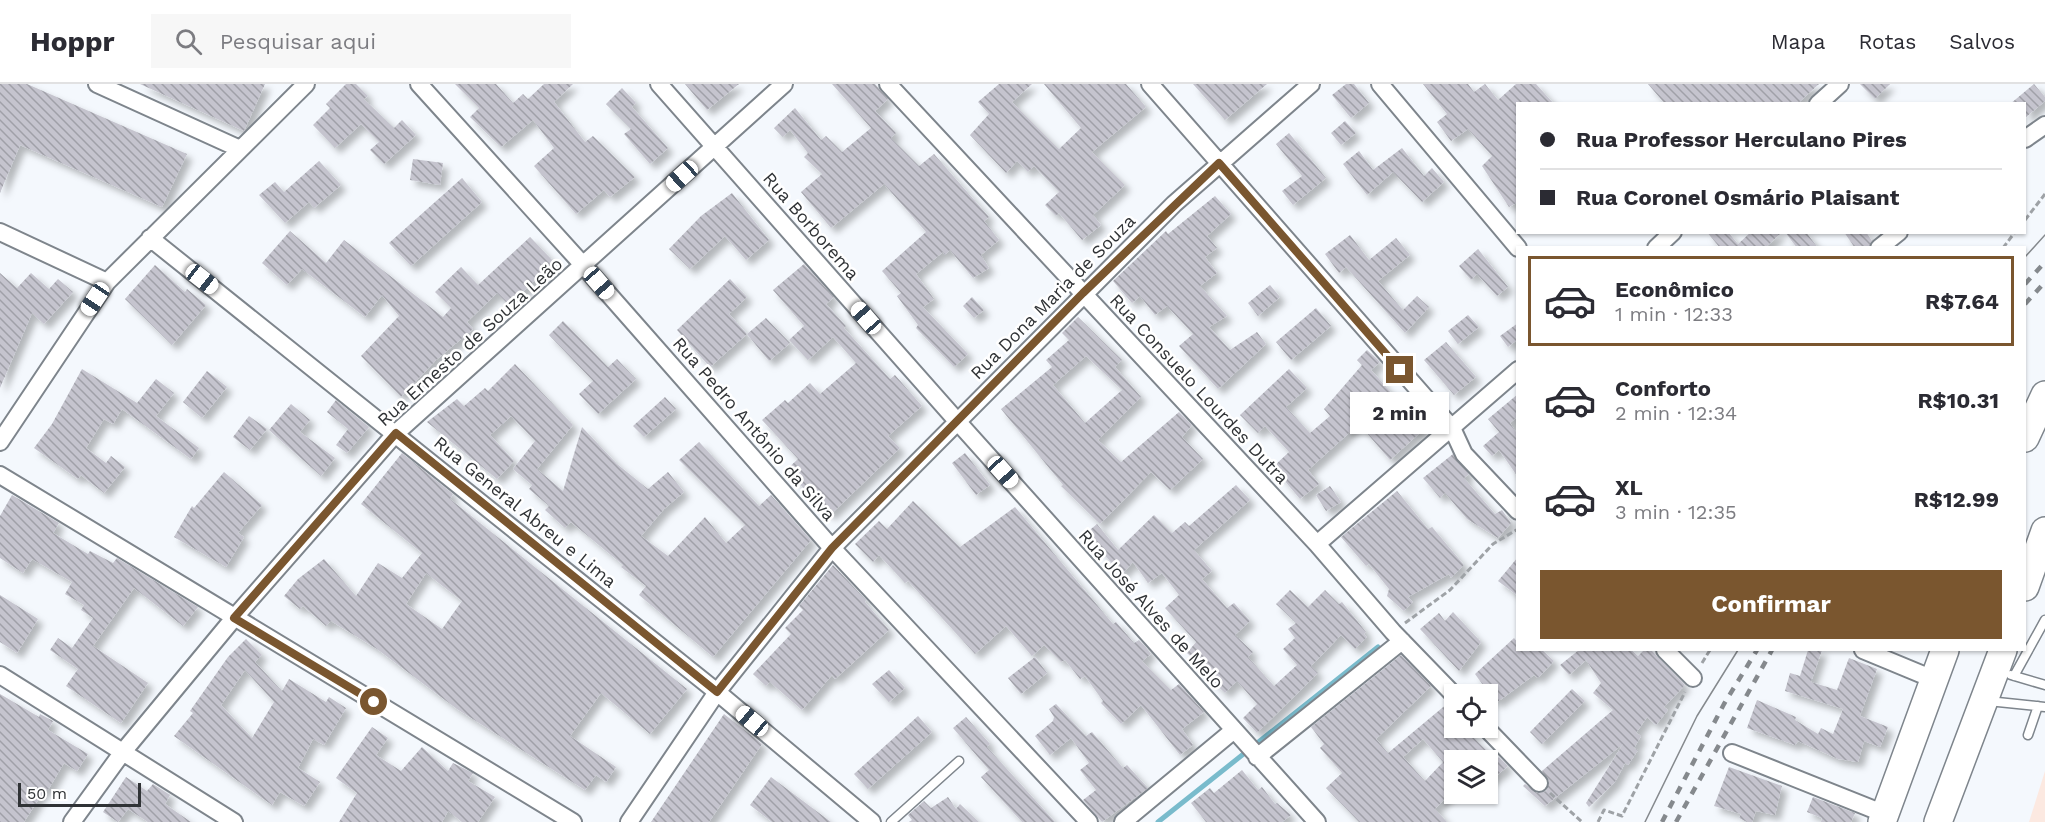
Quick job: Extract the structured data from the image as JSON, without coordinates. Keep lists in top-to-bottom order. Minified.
{"streets":{"street":["Rua Borborema","Rua Dona Maria de Souza","Rua Ernesto de Souza Leão","Rua Consuelo Lourdes Dutra","Rua Pedro Antônio da Silva","Rua General Abreu e Lima","Rua José Alves de Melo"]},"crossings":[["Rua Borborema","Rua Dona Maria de Souza"],["Rua Borborema","Rua Ernesto de Souza Leão"],["Rua Borborema","Rua José Alves de Melo"],["Rua Dona Maria de Souza","Rua Consuelo Lourdes Dutra"],["Rua Dona Maria de Souza","Rua Pedro Antônio da Silva"],["Rua Dona Maria de Souza","Rua General Abreu e Lima"],["Rua Dona Maria de Souza","Rua José Alves de Melo"],["Rua Ernesto de Souza Leão","Rua Pedro Antônio da Silva"],["Rua Ernesto de Souza Leão","Rua General Abreu e Lima"]],"scale_bar":"50 m","page":{"header":"Hoppr","search":"Pesquisar aqui","nav":["Mapa","Rotas","Salvos"],"banner":["Rua Professor Herculano Pires","Rua Coronel Osmário Plaisant"],"list":[{"name":"Econômico","note":"1 min · 12:33","value":"R$7.64"},{"name":"Conforto","note":"2 min · 12:34","value":"R$10.31"},{"name":"XL","note":"3 min · 12:35","value":"R$12.99"}],"bubble":"2 min","buttons":"Confirmar","scale":"50 m"}}
